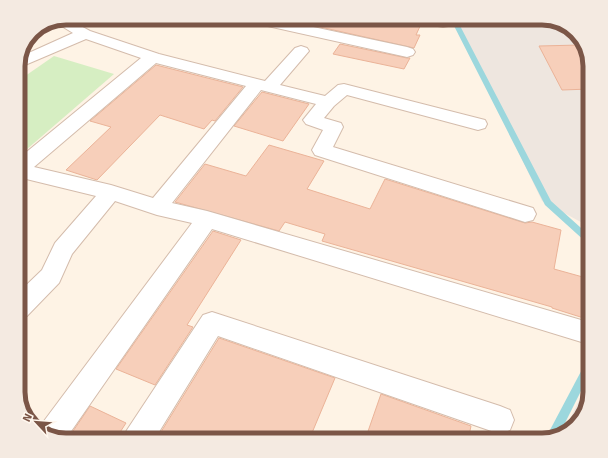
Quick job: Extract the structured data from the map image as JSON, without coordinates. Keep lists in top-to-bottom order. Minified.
{"north":"top left"}
